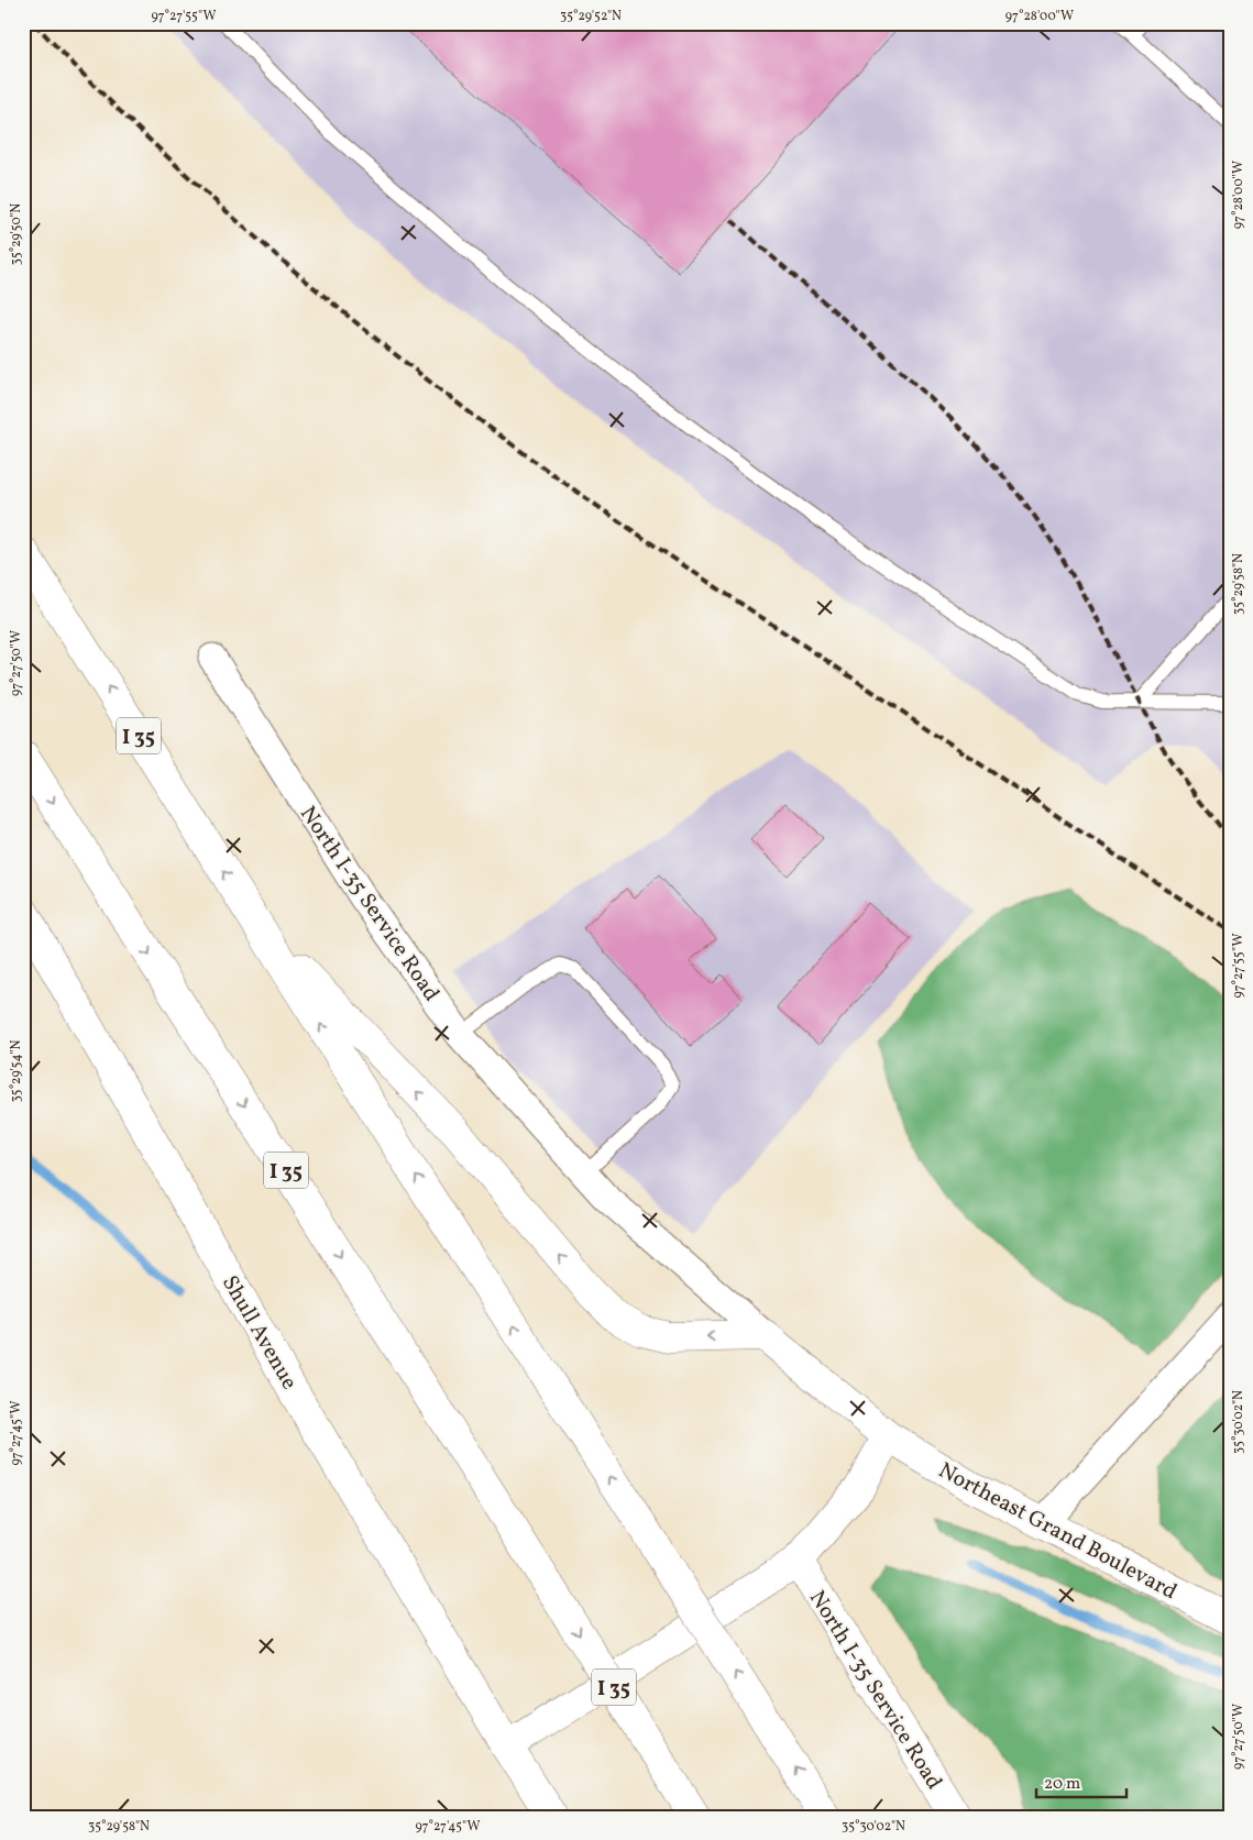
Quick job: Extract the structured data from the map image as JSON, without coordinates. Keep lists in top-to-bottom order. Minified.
{"streets":{"main road":["I 35","North I-35 Service Road","Shull Avenue","Northeast Grand Boulevard"]},"crossings":[["North I-35 Service Road","Northeast Grand Boulevard"]],"scale_bar":"20 m","coordinates":["97°27'55\"W","35°29'52\"N","97°28'00\"W","35°29'50\"N","35°29'58\"N","97°27'50\"W","35°29'54\"N","35°30'02\"N","97°27'45\"W"]}
